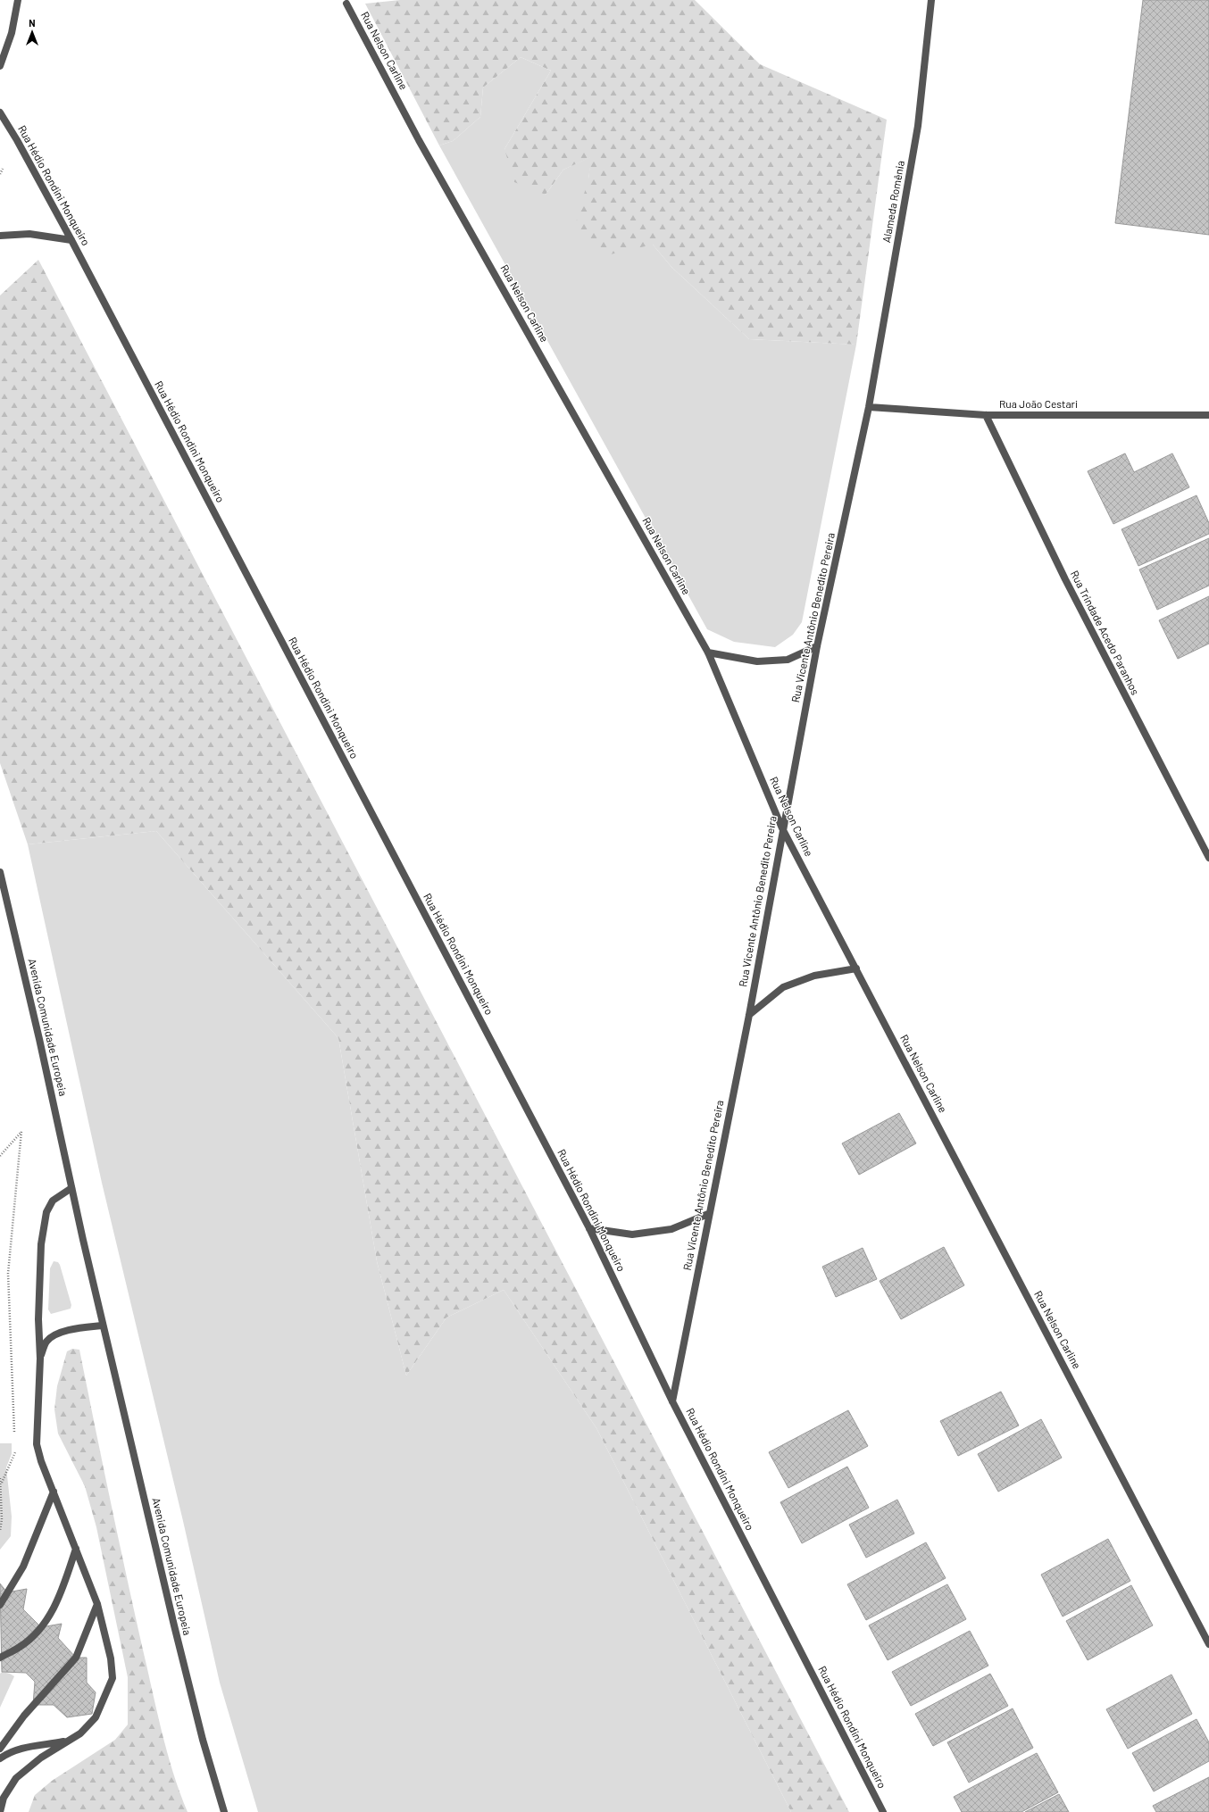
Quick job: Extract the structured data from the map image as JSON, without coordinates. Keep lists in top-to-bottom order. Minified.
{"streets":{"street":["Rua Nelson Carline","Rua Hédio Rondini Monqueiro","Alameda Romênia","Rua João Cestari","Rua Vicente Antônio Benedito Pereira","Rua Trindade Acedo Paranhos","Avenida Comunidade Europeia"]},"crossings":[["Rua Nelson Carline","Rua Vicente Antônio Benedito Pereira"],["Rua Hédio Rondini Monqueiro","Rua Vicente Antônio Benedito Pereira"],["Alameda Romênia","Rua João Cestari"],["Alameda Romênia","Rua Vicente Antônio Benedito Pereira"],["Rua João Cestari","Rua Vicente Antônio Benedito Pereira"],["Rua João Cestari","Rua Trindade Acedo Paranhos"]],"north":"top"}
